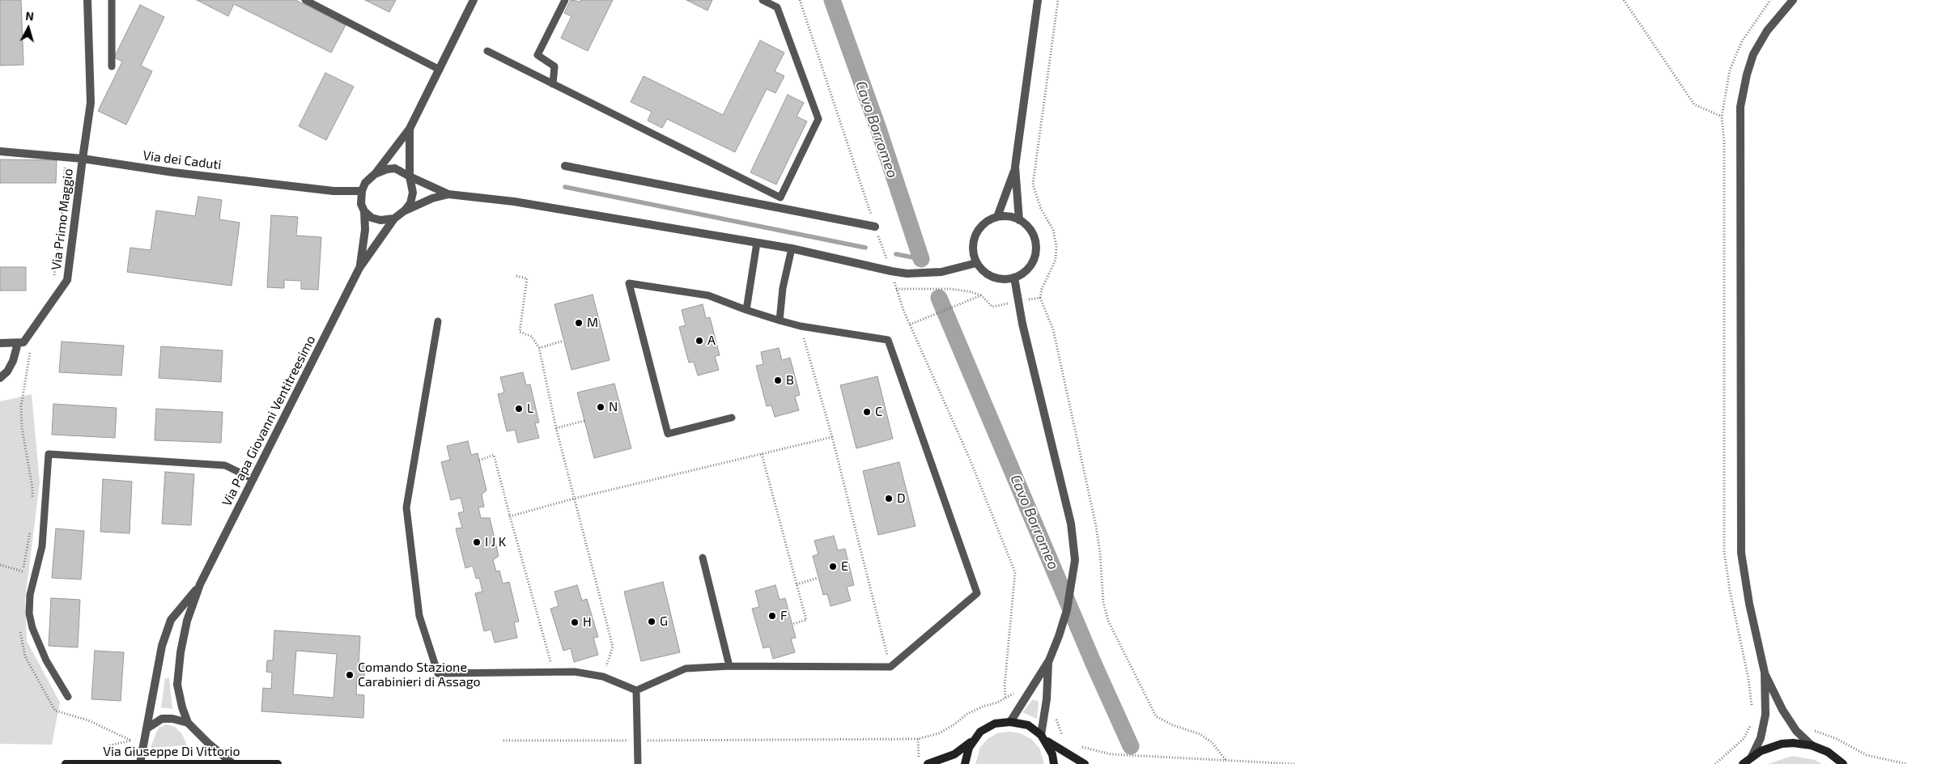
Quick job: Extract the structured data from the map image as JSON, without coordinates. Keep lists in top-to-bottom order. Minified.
{"streets":{"main road":["Via Giuseppe Di Vittorio"],"street":["Via dei Caduti","Via Primo Maggio","Via Papa Giovanni Ventitreesimo"]},"crossings":[["Via dei Caduti","Via Primo Maggio"],["Via dei Caduti","Via Papa Giovanni Ventitreesimo"],["Via Papa Giovanni Ventitreesimo","Via Giuseppe Di Vittorio"]],"water":["Cavo Borromeo"],"places":["M","A","B","N","L","C","D","I J K","E","F","G","H","Comando Stazione Carabinieri di Assago"],"north":"top"}
